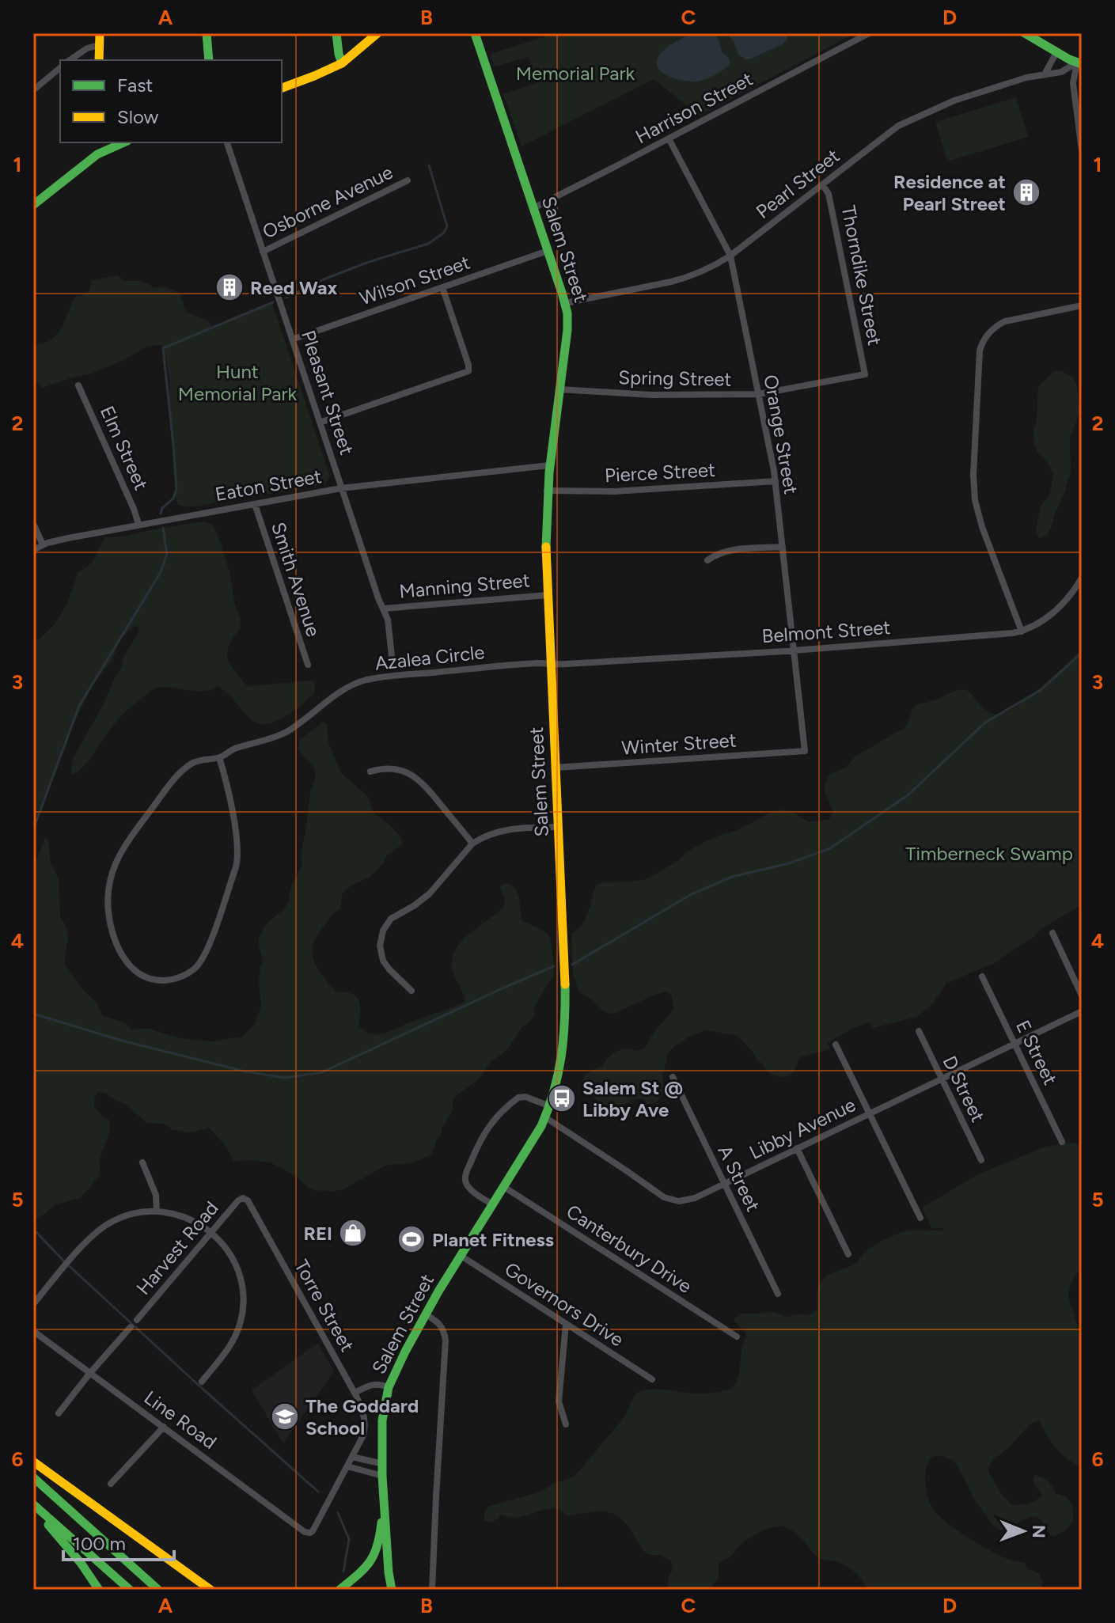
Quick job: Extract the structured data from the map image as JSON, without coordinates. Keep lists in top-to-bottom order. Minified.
{"streets":{"main road":["Salem Street"],"street":["Harrison Street","Pearl Street","Osborne Avenue","Thorndike Street","Wilson Street","Spring Street","Pleasant Street","Orange Street","Elm Street","Pierce Street","Eaton Street","Smith Avenue","Manning Street","Belmont Street","Azalea Circle","Winter Street","E Street","D Street","Libby Avenue","A Street","Harvest Road","Canterbury Drive","Governors Drive","Torre Street","Line Road"]},"crossings":[["Harrison Street","Salem Street"],["Harrison Street","Orange Street"],["Pearl Street","Salem Street"],["Pearl Street","Thorndike Street"],["Pearl Street","Orange Street"],["Osborne Avenue","Pleasant Street"],["Salem Street","Wilson Street"],["Salem Street","Spring Street"],["Salem Street","Pierce Street"],["Salem Street","Eaton Street"],["Salem Street","Manning Street"],["Salem Street","Belmont Street"],["Salem Street","Azalea Circle"],["Salem Street","Winter Street"],["Salem Street","Libby Avenue"],["Salem Street","Canterbury Drive"],["Salem Street","Governors Drive"],["Thorndike Street","Spring Street"],["Wilson Street","Pleasant Street"],["Spring Street","Orange Street"],["Pleasant Street","Eaton Street"],["Pleasant Street","Manning Street"],["Orange Street","Pierce Street"],["Orange Street","Belmont Street"],["Orange Street","Winter Street"],["Elm Street","Eaton Street"],["Eaton Street","Smith Avenue"],["Belmont Street","Azalea Circle"],["E Street","Libby Avenue"],["D Street","Libby Avenue"],["Libby Avenue","A Street"],["Harvest Road","Torre Street"],["Torre Street","Line Road"]],"parks":["Memorial Park","Hunt Memorial Park","Timberneck Swamp"],"places":{"building":["Residence at Pearl Street","Reed Wax"],"bus stop":["Salem St @ Libby Ave"],"shop":["REI"],"sports":["Planet Fitness"],"school or university":["The Goddard School"]},"legend":["Fast","Slow"],"scale_bar":"100 m","north":"right","grid":{"columns":["A","B","C","D"],"rows":["1","2","3","4","5","6"]}}
